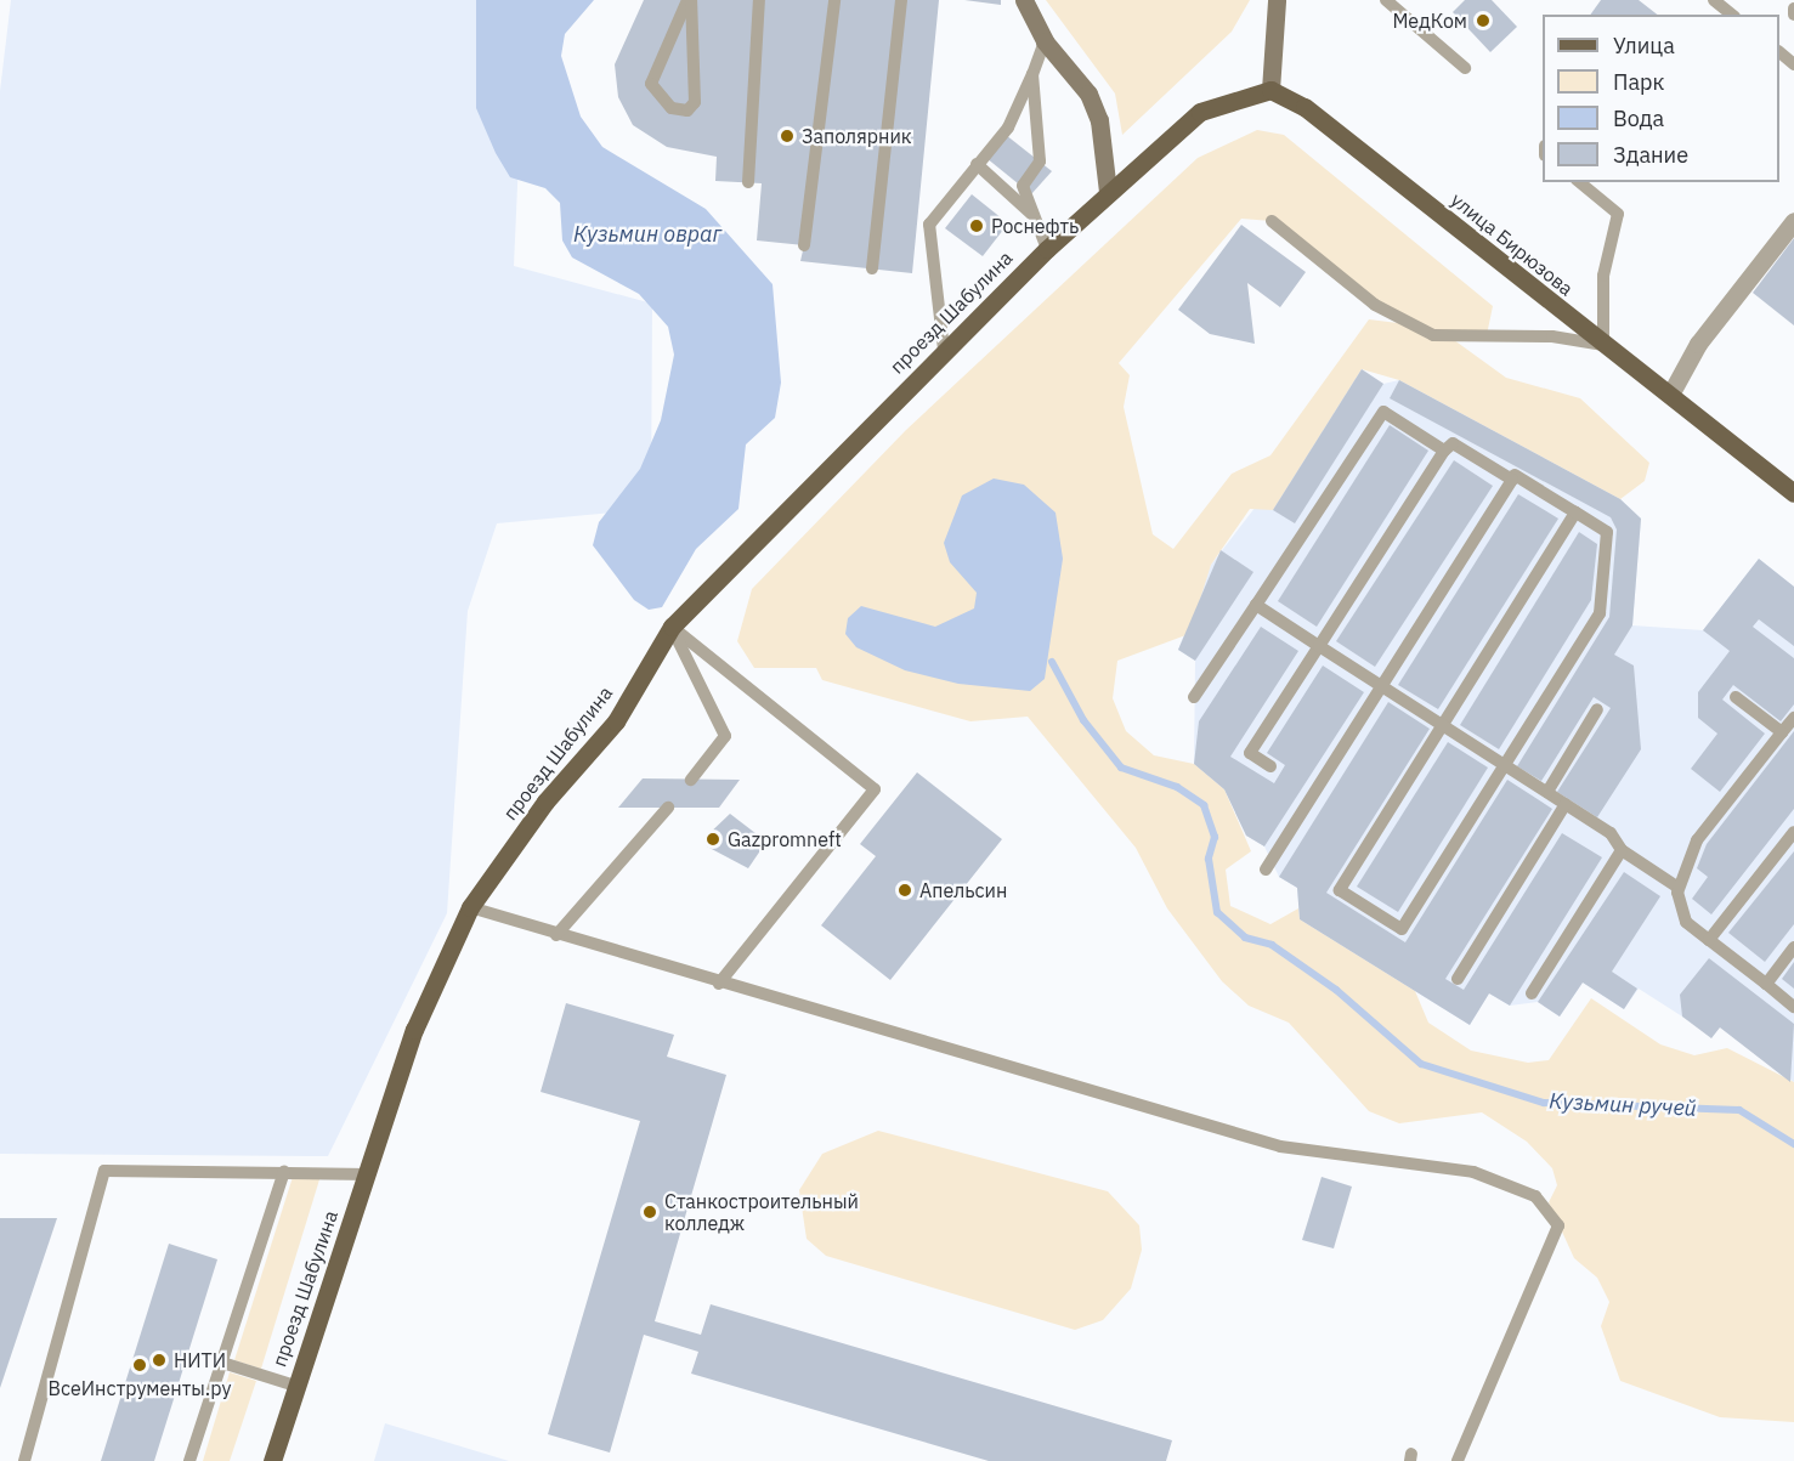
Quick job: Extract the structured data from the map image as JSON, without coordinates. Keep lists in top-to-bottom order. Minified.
{"streets":{"main road":["улица Бирюзова","проезд Шабулина"]},"crossings":[["улица Бирюзова","проезд Шабулина"]],"water":["Кузьмин овраг","Кузьмин ручей"],"places":["МедКом","Заполярник","Роснефть","Gazpromneft","Апельсин","Станкостроительный колледж","НИТИ","ВсеИнструменты.ру"],"legend":["Улица","Парк","Вода","Здание"]}
